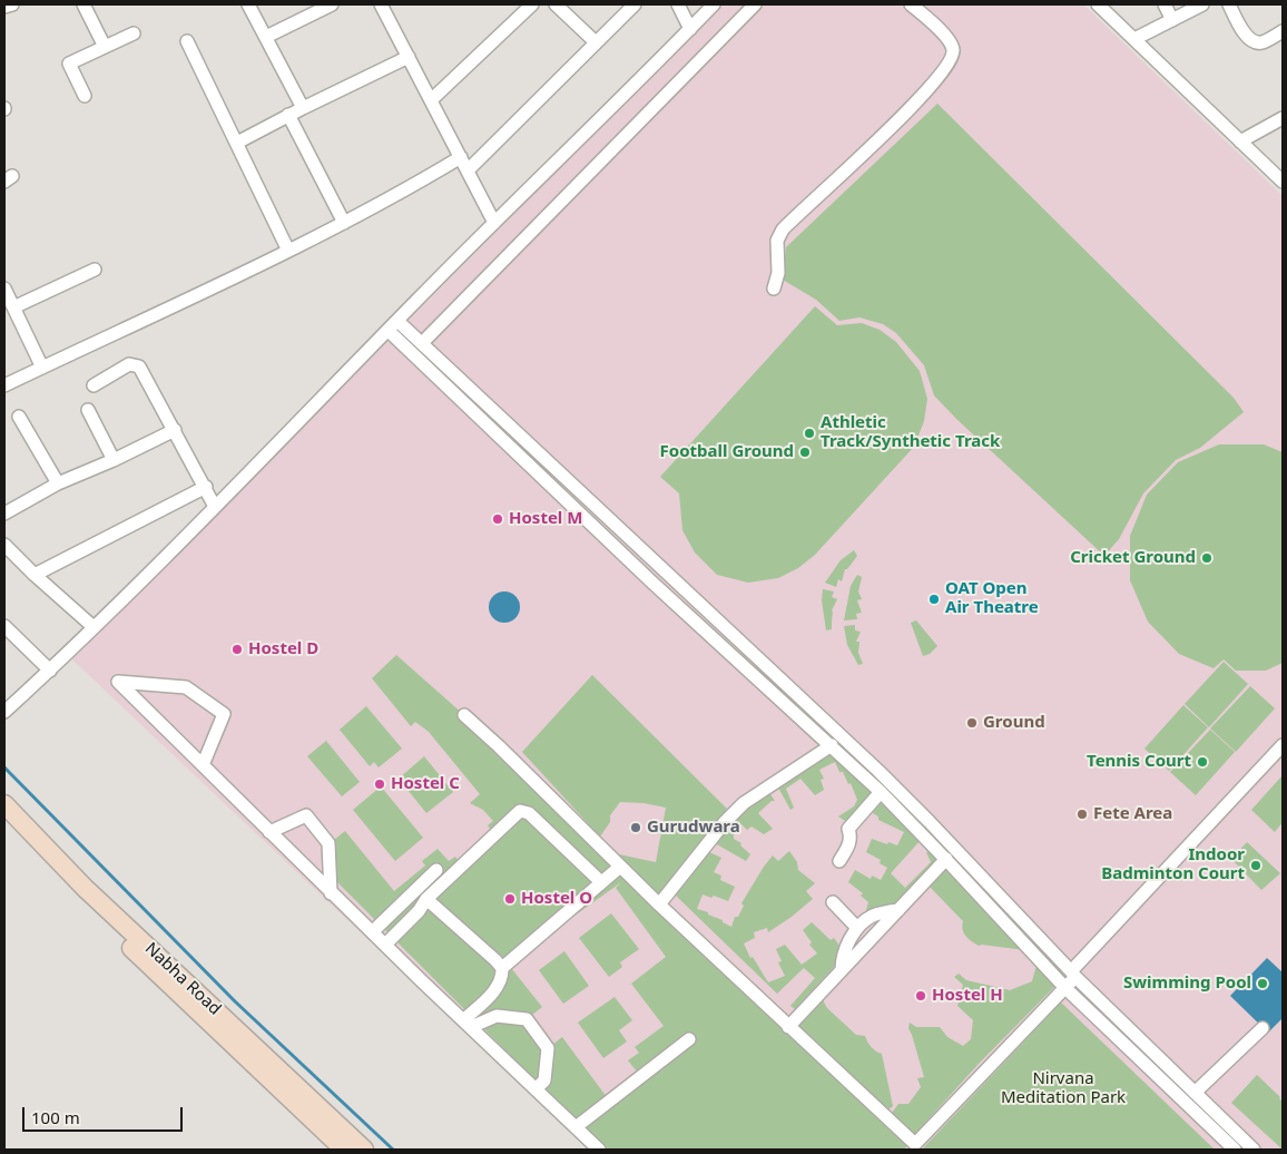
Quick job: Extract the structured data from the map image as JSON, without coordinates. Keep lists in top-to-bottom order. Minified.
{"streets":{"main road":["Nabha Road"]},"parks":["Nirvana Meditation Park"],"places":["Athletic Track/Synthetic Track","Football Ground","Hostel M","Cricket Ground","OAT Open Air Theatre","Hostel D","Ground","Tennis Court","Hostel C","Fete Area","Gurudwara","Indoor Badminton Court","Hostel O","Swimming Pool","Hostel H"],"scale_bar":"100 m"}
